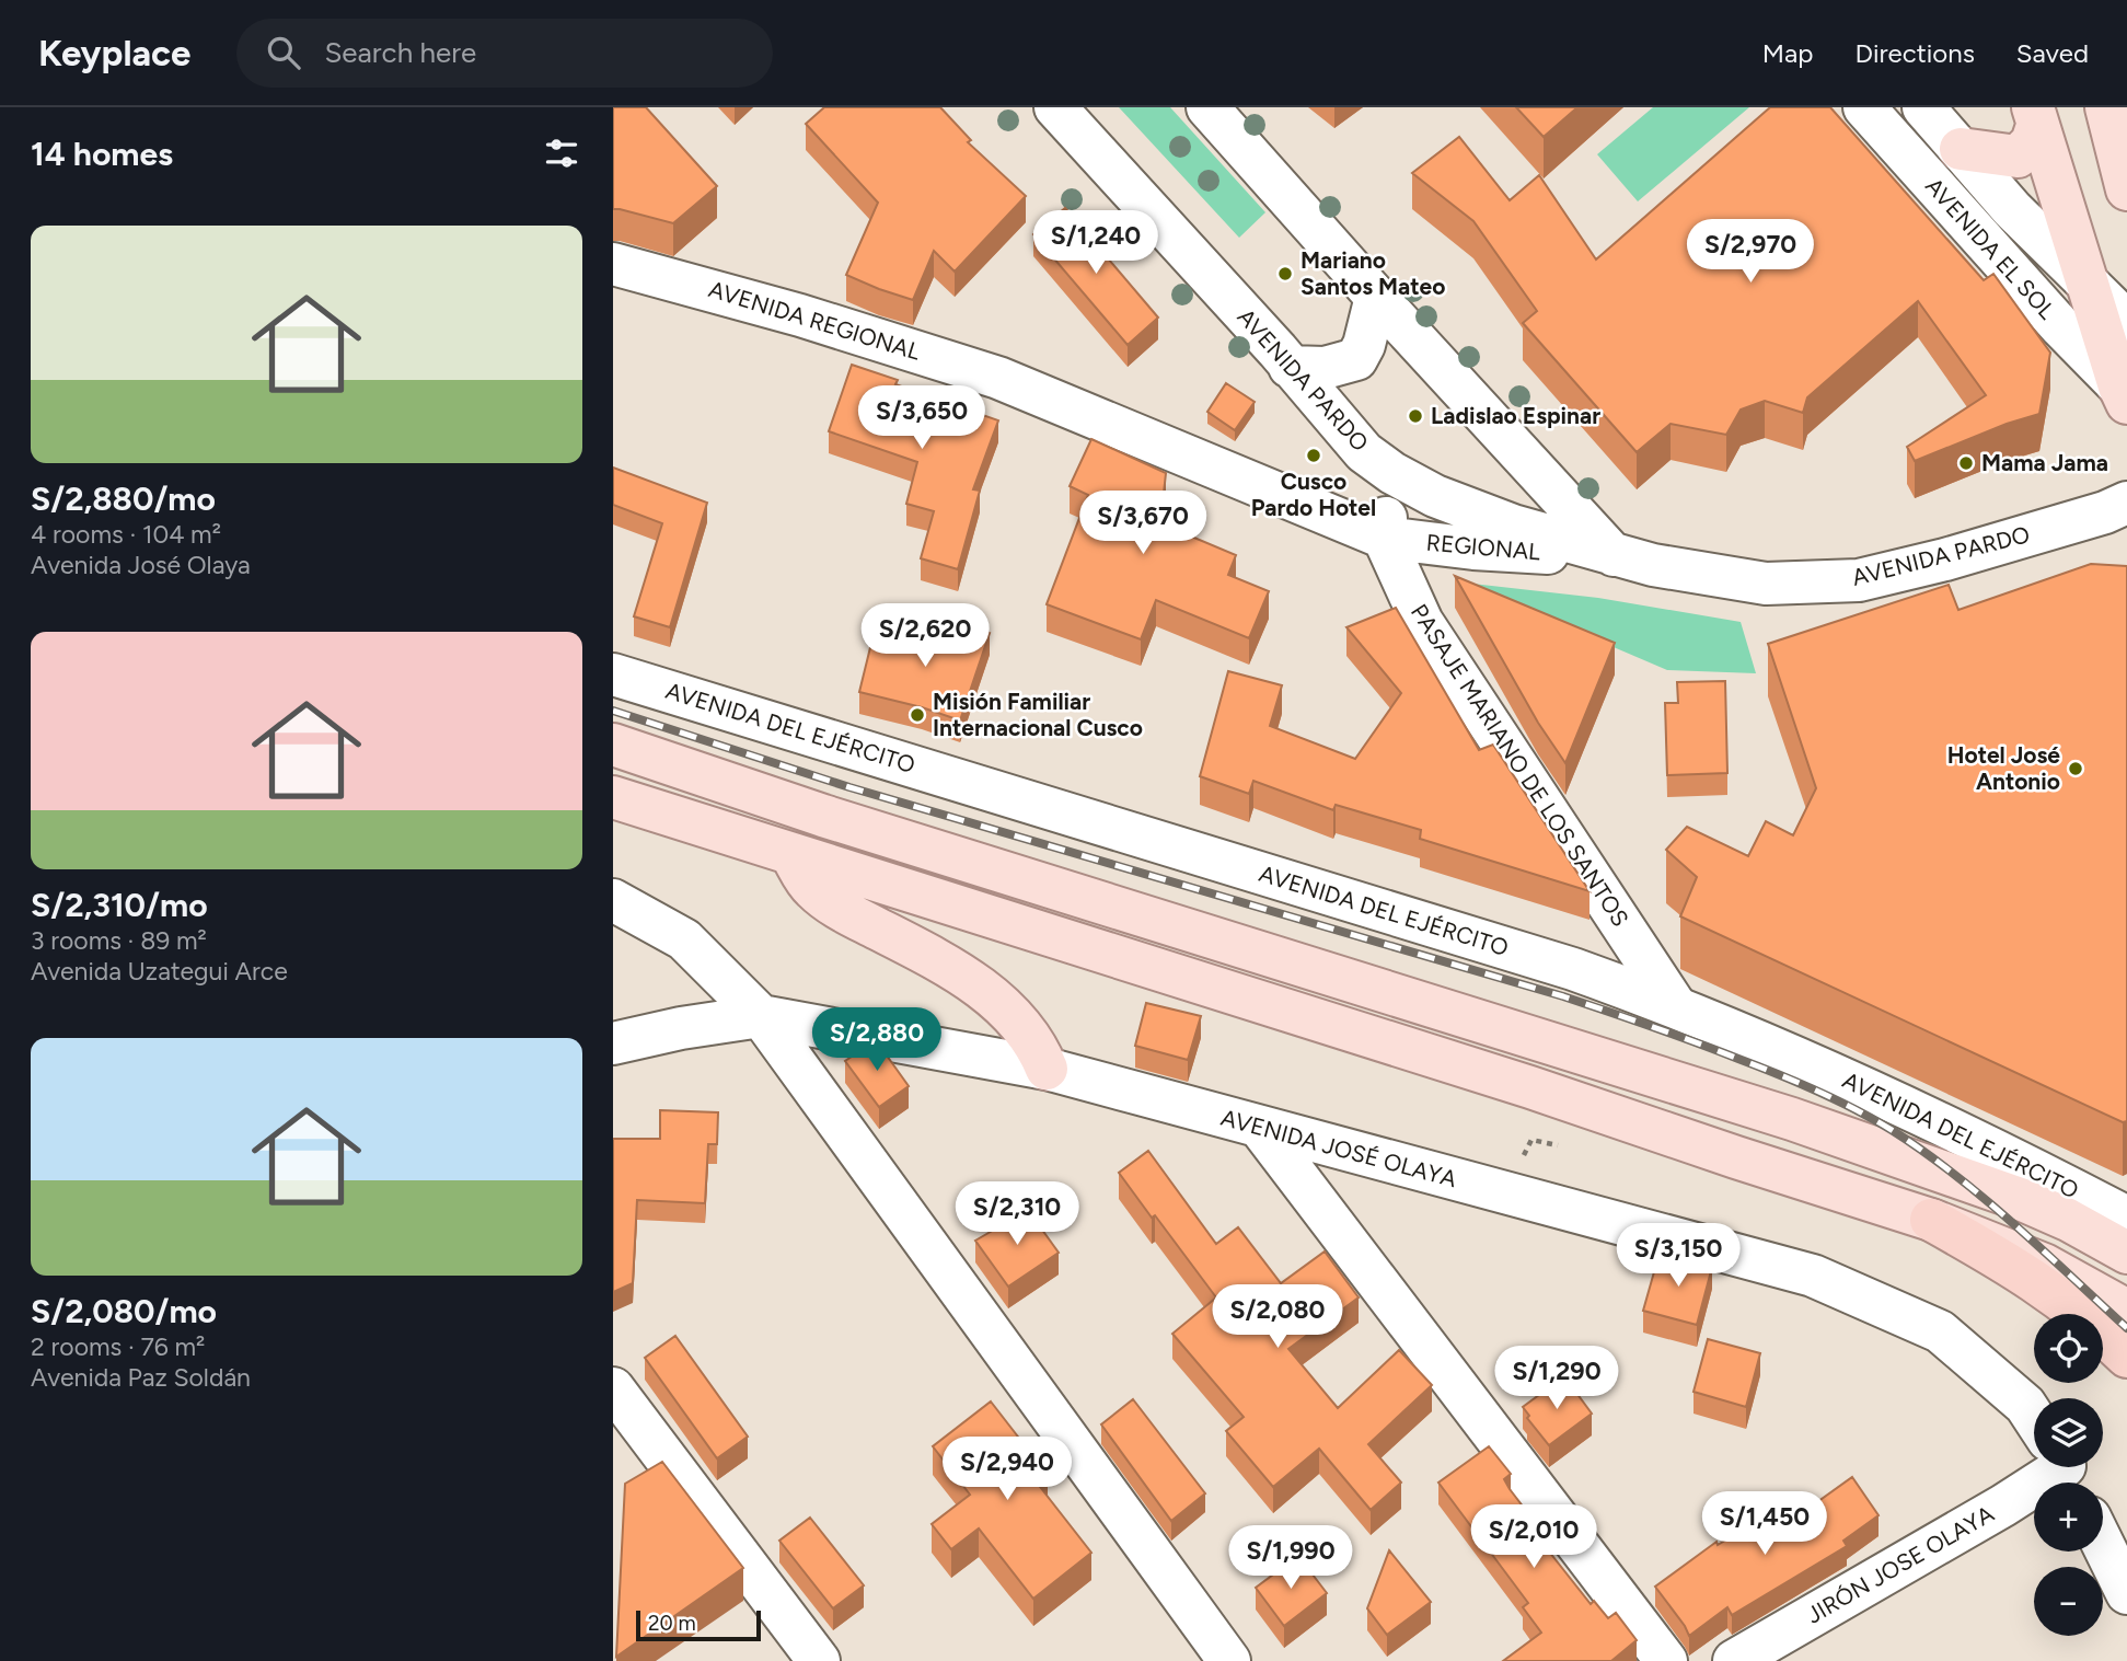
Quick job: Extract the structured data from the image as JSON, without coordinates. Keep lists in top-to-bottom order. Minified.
{"streets":{"main road":["AVENIDA DEL EJÉRCITO"],"street":["AVENIDA EL SOL","AVENIDA REGIONAL","AVENIDA PARDO","REGIONAL","PASAJE MARIANO DE LOS SANTOS","AVENIDA JOSÉ OLAYA","JIRÓN JOSE OLAYA"]},"crossings":[["AVENIDA REGIONAL","REGIONAL"],["AVENIDA REGIONAL","PASAJE MARIANO DE LOS SANTOS"],["AVENIDA PARDO","REGIONAL"],["REGIONAL","PASAJE MARIANO DE LOS SANTOS"],["AVENIDA DEL EJÉRCITO","PASAJE MARIANO DE LOS SANTOS"]],"places":["Mariano Santos Mateo","Ladislao Espinar","Cusco Pardo Hotel","Mama Jama","Misión Familiar Internacional Cusco","Hotel José Antonio"],"scale_bar":"20 m","page":{"header":"Keyplace","search":"Search here","nav":["Map","Directions","Saved"],"heading":"14 homes","list":[{"name":"S/2,880/mo","note":"4 rooms · 104 m² · Avenida José Olaya"},{"name":"S/2,310/mo","note":"3 rooms · 89 m² · Avenida Uzategui Arce"},{"name":"S/2,080/mo","note":"2 rooms · 76 m² · Avenida Paz Soldán"}],"price":["S/1,240","S/2,970","S/3,650","S/3,670","S/2,620","S/2,880","S/2,310","S/3,150","S/2,080","S/1,290","S/2,940","S/1,450","S/2,010","S/1,990"],"map_buttons":["+","−"],"scale":"20 m"}}
